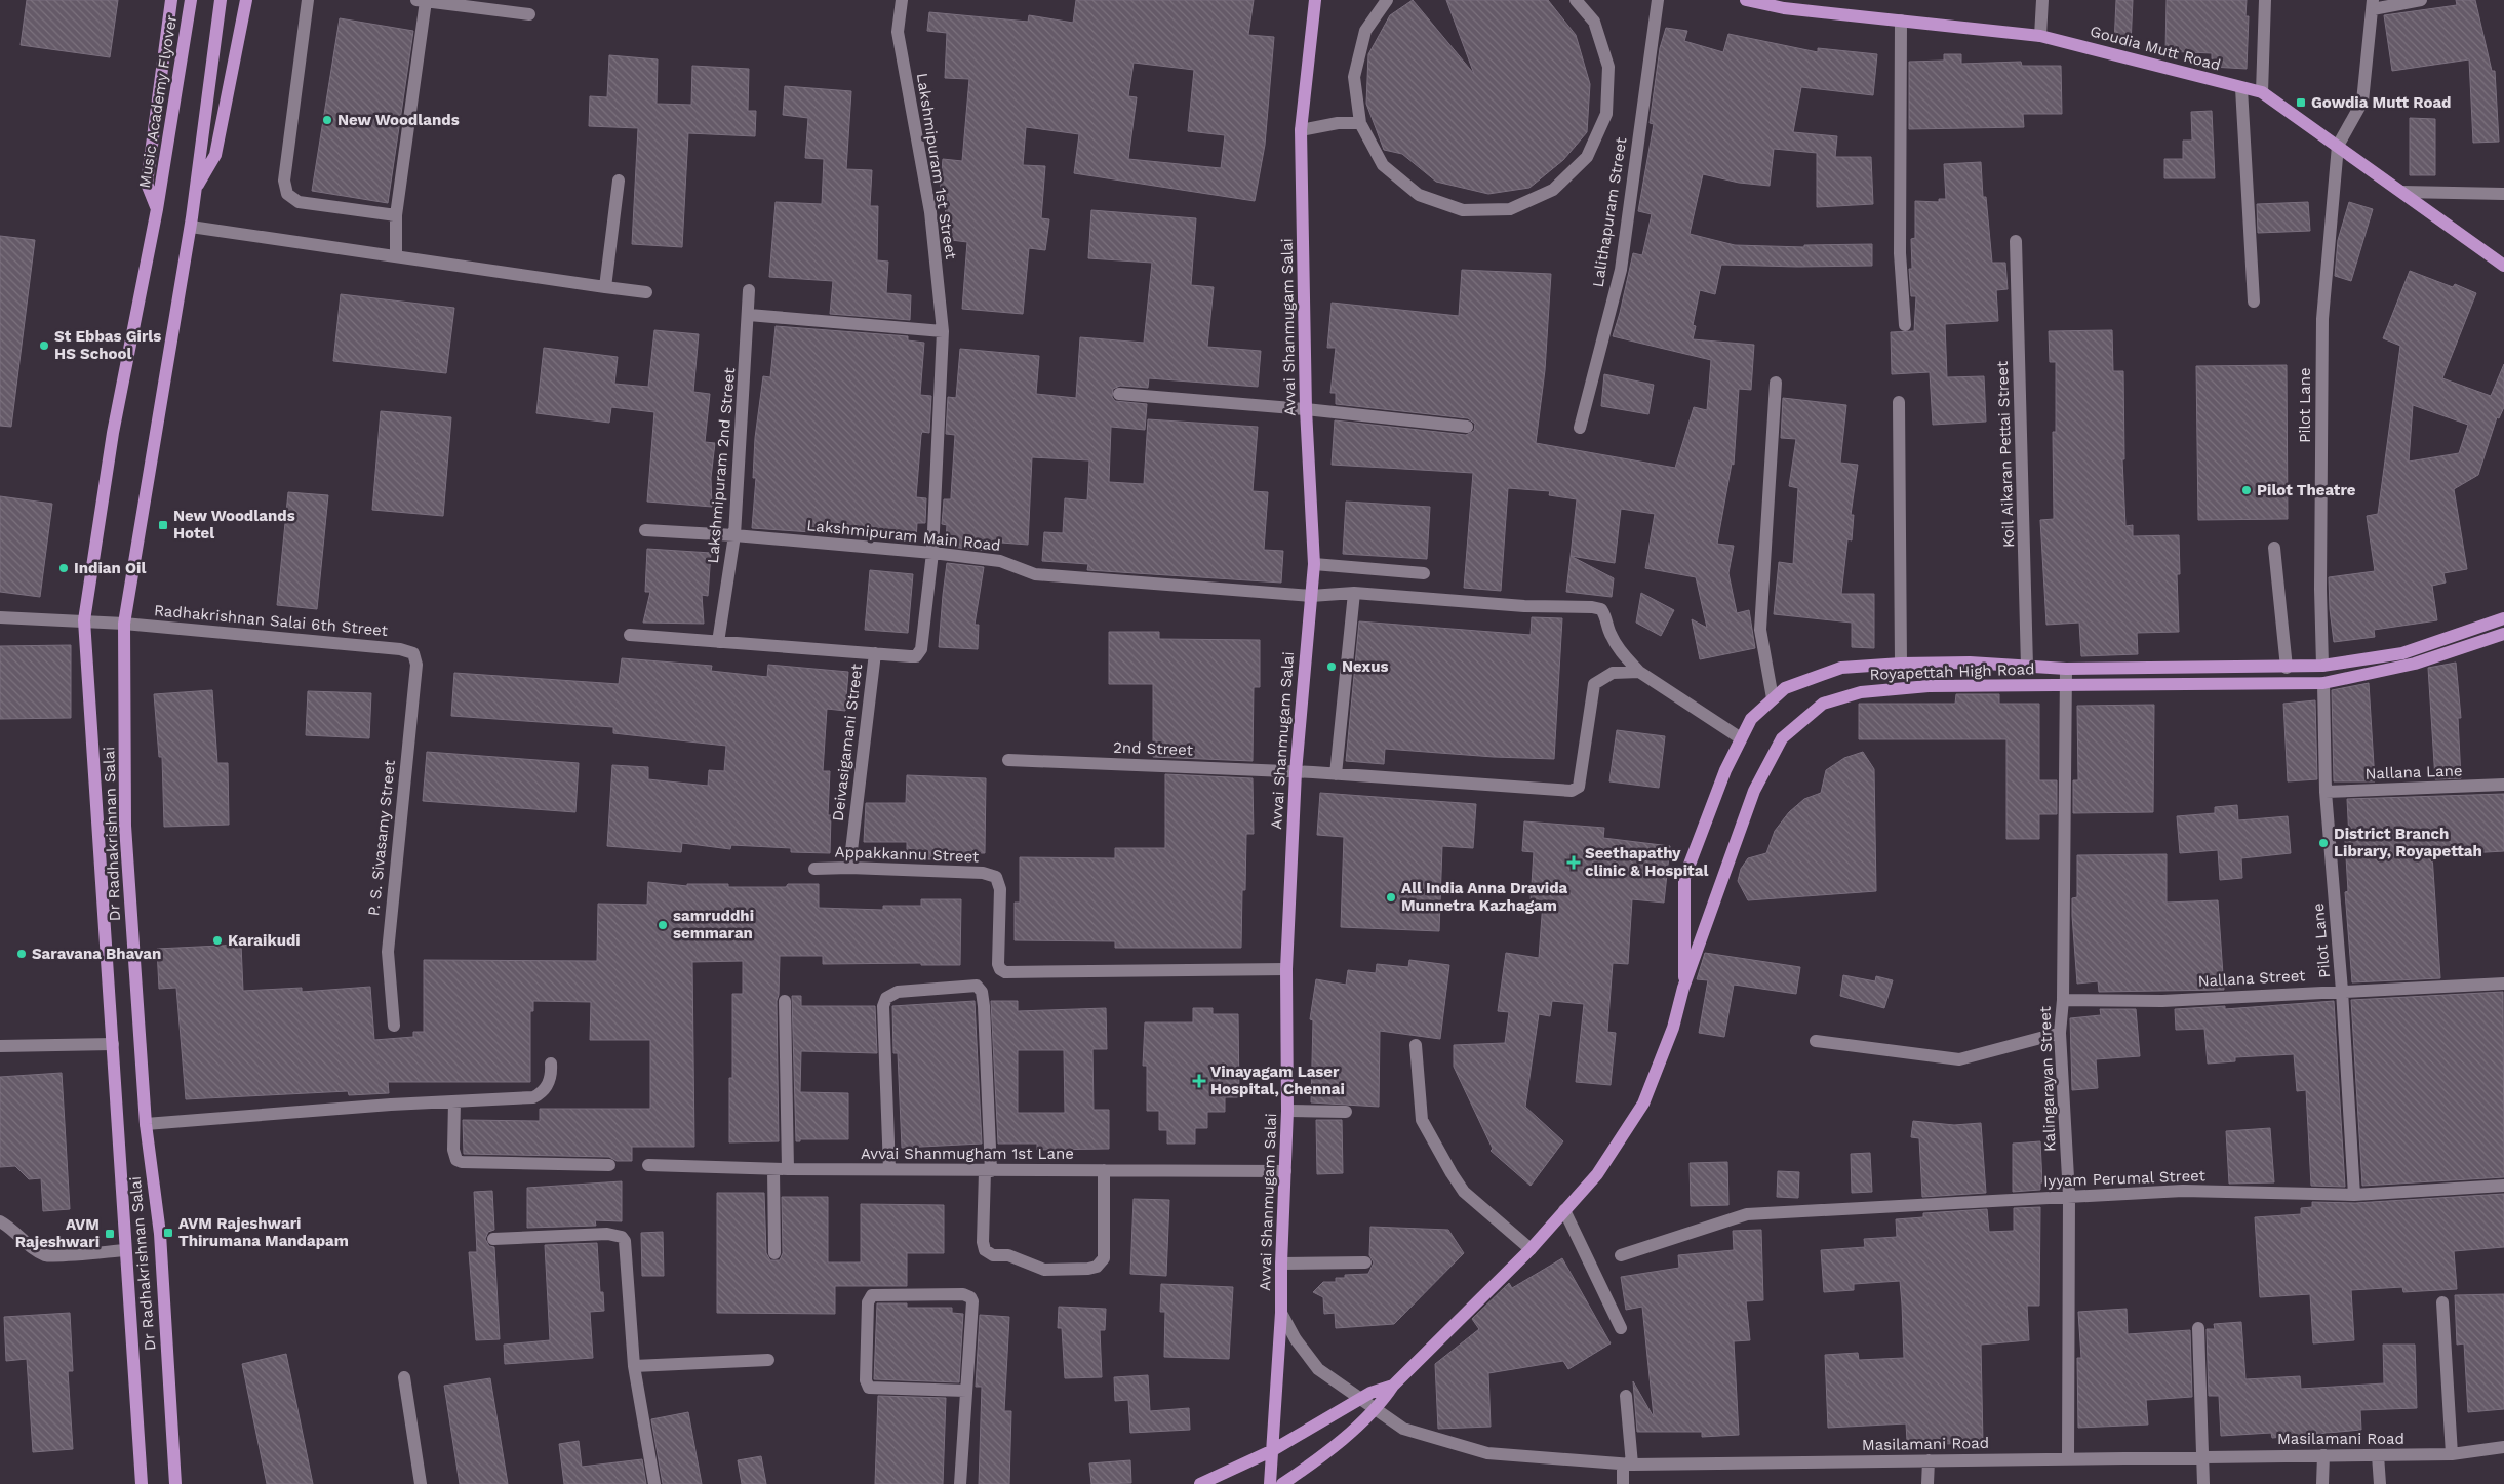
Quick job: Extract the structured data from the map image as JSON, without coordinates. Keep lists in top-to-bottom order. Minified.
{"streets":{"main road":["Goudia Mutt Road","Music Academy Flyover","Avvai Shanmugam Salai","Royapettah High Road","Dr Radhakrishnan Salai"],"street":["Lakshmipuram 1st Street","Lalithapuram Street","Pilot Lane","Koil Aikaran Pettai Street","Lakshmipuram 2nd Street","Lakshmipuram Main Road","Radhakrishnan Salai 6th Street","Deivasigamani Street","2nd Street","Nallana Lane","P. S. Sivasamy Street","Appakkannu Street","Nallana Street","Kalingarayan Street","Avvai Shanmugham 1st Lane","Iyyam Perumal Street","Masilamani Road"]},"crossings":[["Goudia Mutt Road","Pilot Lane"],["Music Academy Flyover","Dr Radhakrishnan Salai"],["Lakshmipuram 1st Street","Lakshmipuram Main Road"],["Lakshmipuram 1st Street","Deivasigamani Street"],["Avvai Shanmugam Salai","Lakshmipuram Main Road"],["Avvai Shanmugam Salai","2nd Street"],["Avvai Shanmugam Salai","Appakkannu Street"],["Avvai Shanmugam Salai","Avvai Shanmugham 1st Lane"],["Avvai Shanmugam Salai","Masilamani Road"],["Pilot Lane","Royapettah High Road"],["Pilot Lane","Nallana Lane"],["Pilot Lane","Nallana Street"],["Pilot Lane","Iyyam Perumal Street"],["Koil Aikaran Pettai Street","Royapettah High Road"],["Lakshmipuram 2nd Street","Lakshmipuram Main Road"],["Lakshmipuram Main Road","2nd Street"],["Radhakrishnan Salai 6th Street","Dr Radhakrishnan Salai"],["Radhakrishnan Salai 6th Street","P. S. Sivasamy Street"],["Royapettah High Road","Kalingarayan Street"],["Deivasigamani Street","Appakkannu Street"],["Nallana Street","Kalingarayan Street"],["Kalingarayan Street","Iyyam Perumal Street"],["Kalingarayan Street","Masilamani Road"]],"places":{"transit":["Gowdia Mutt Road","New Woodlands Hotel","AVM Rajeshwari Thirumana Mandapam","AVM Rajeshwari"],"other":["New Woodlands","St Ebbas Girls HS School","Pilot Theatre","Indian Oil","Nexus","District Branch Library, Royapettah","All India Anna Dravida Munnetra Kazhagam","samruddhi semmaran","Karaikudi","Saravana Bhavan"],"health":["Seethapathy clinic & Hospital","Vinayagam Laser Hospital, Chennai"]}}
